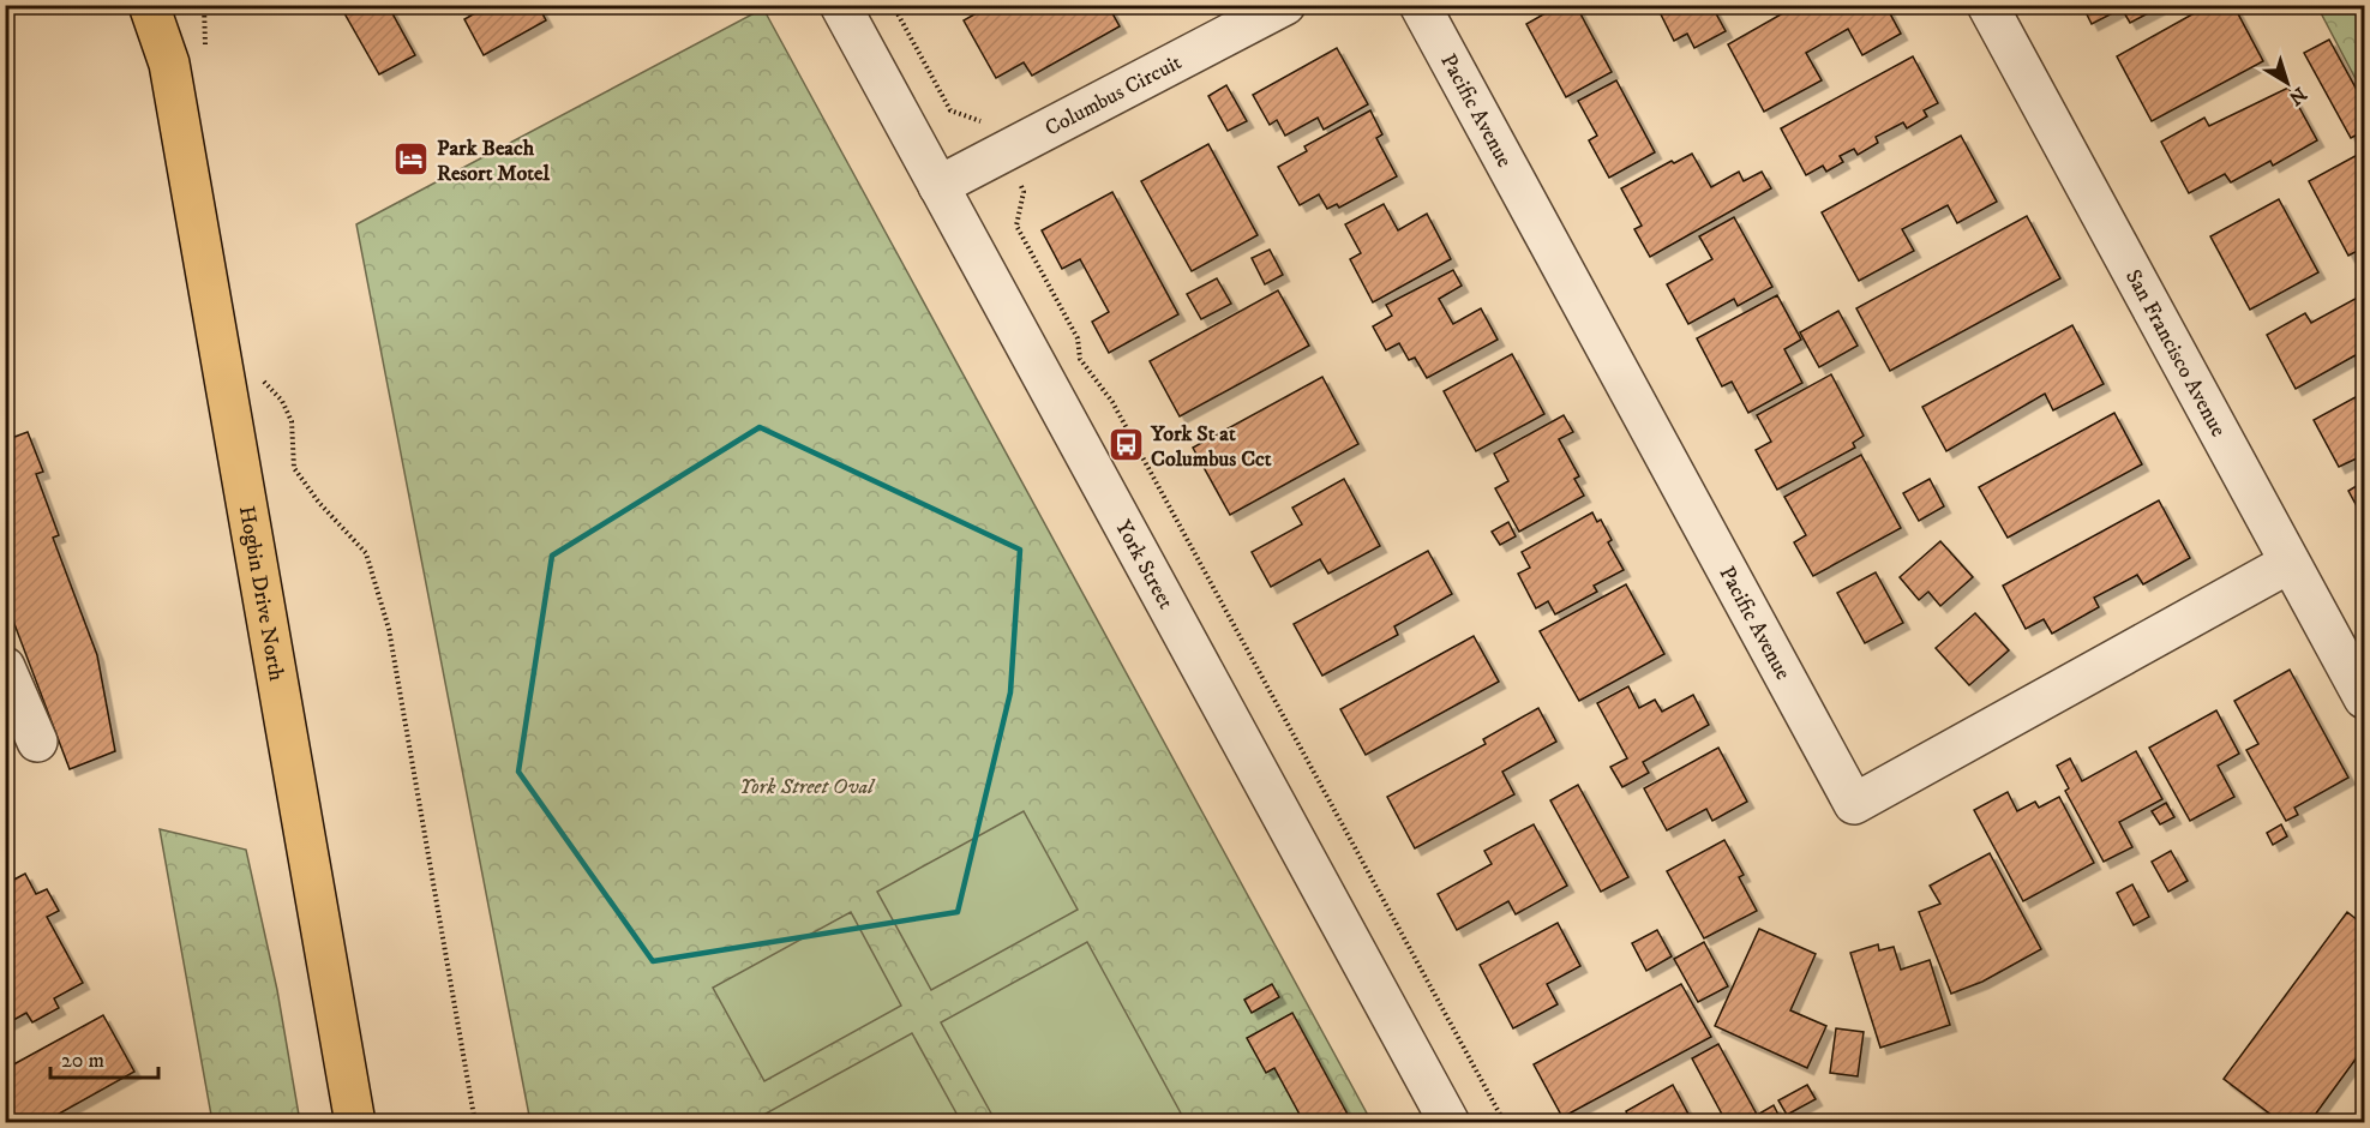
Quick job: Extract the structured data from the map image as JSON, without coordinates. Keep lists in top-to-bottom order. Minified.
{"streets":{"main road":["Hogbin Drive North"],"street":["Columbus Circuit","Pacific Avenue","San Francisco Avenue","York Street"]},"crossings":[["Columbus Circuit","York Street"],["Pacific Avenue","San Francisco Avenue"]],"parks":["York Street Oval"],"places":{"hotel":["Park Beach Resort Motel"],"bus stop":["York St at Columbus Cct"]},"scale_bar":"20 m","north":"bottom right"}
